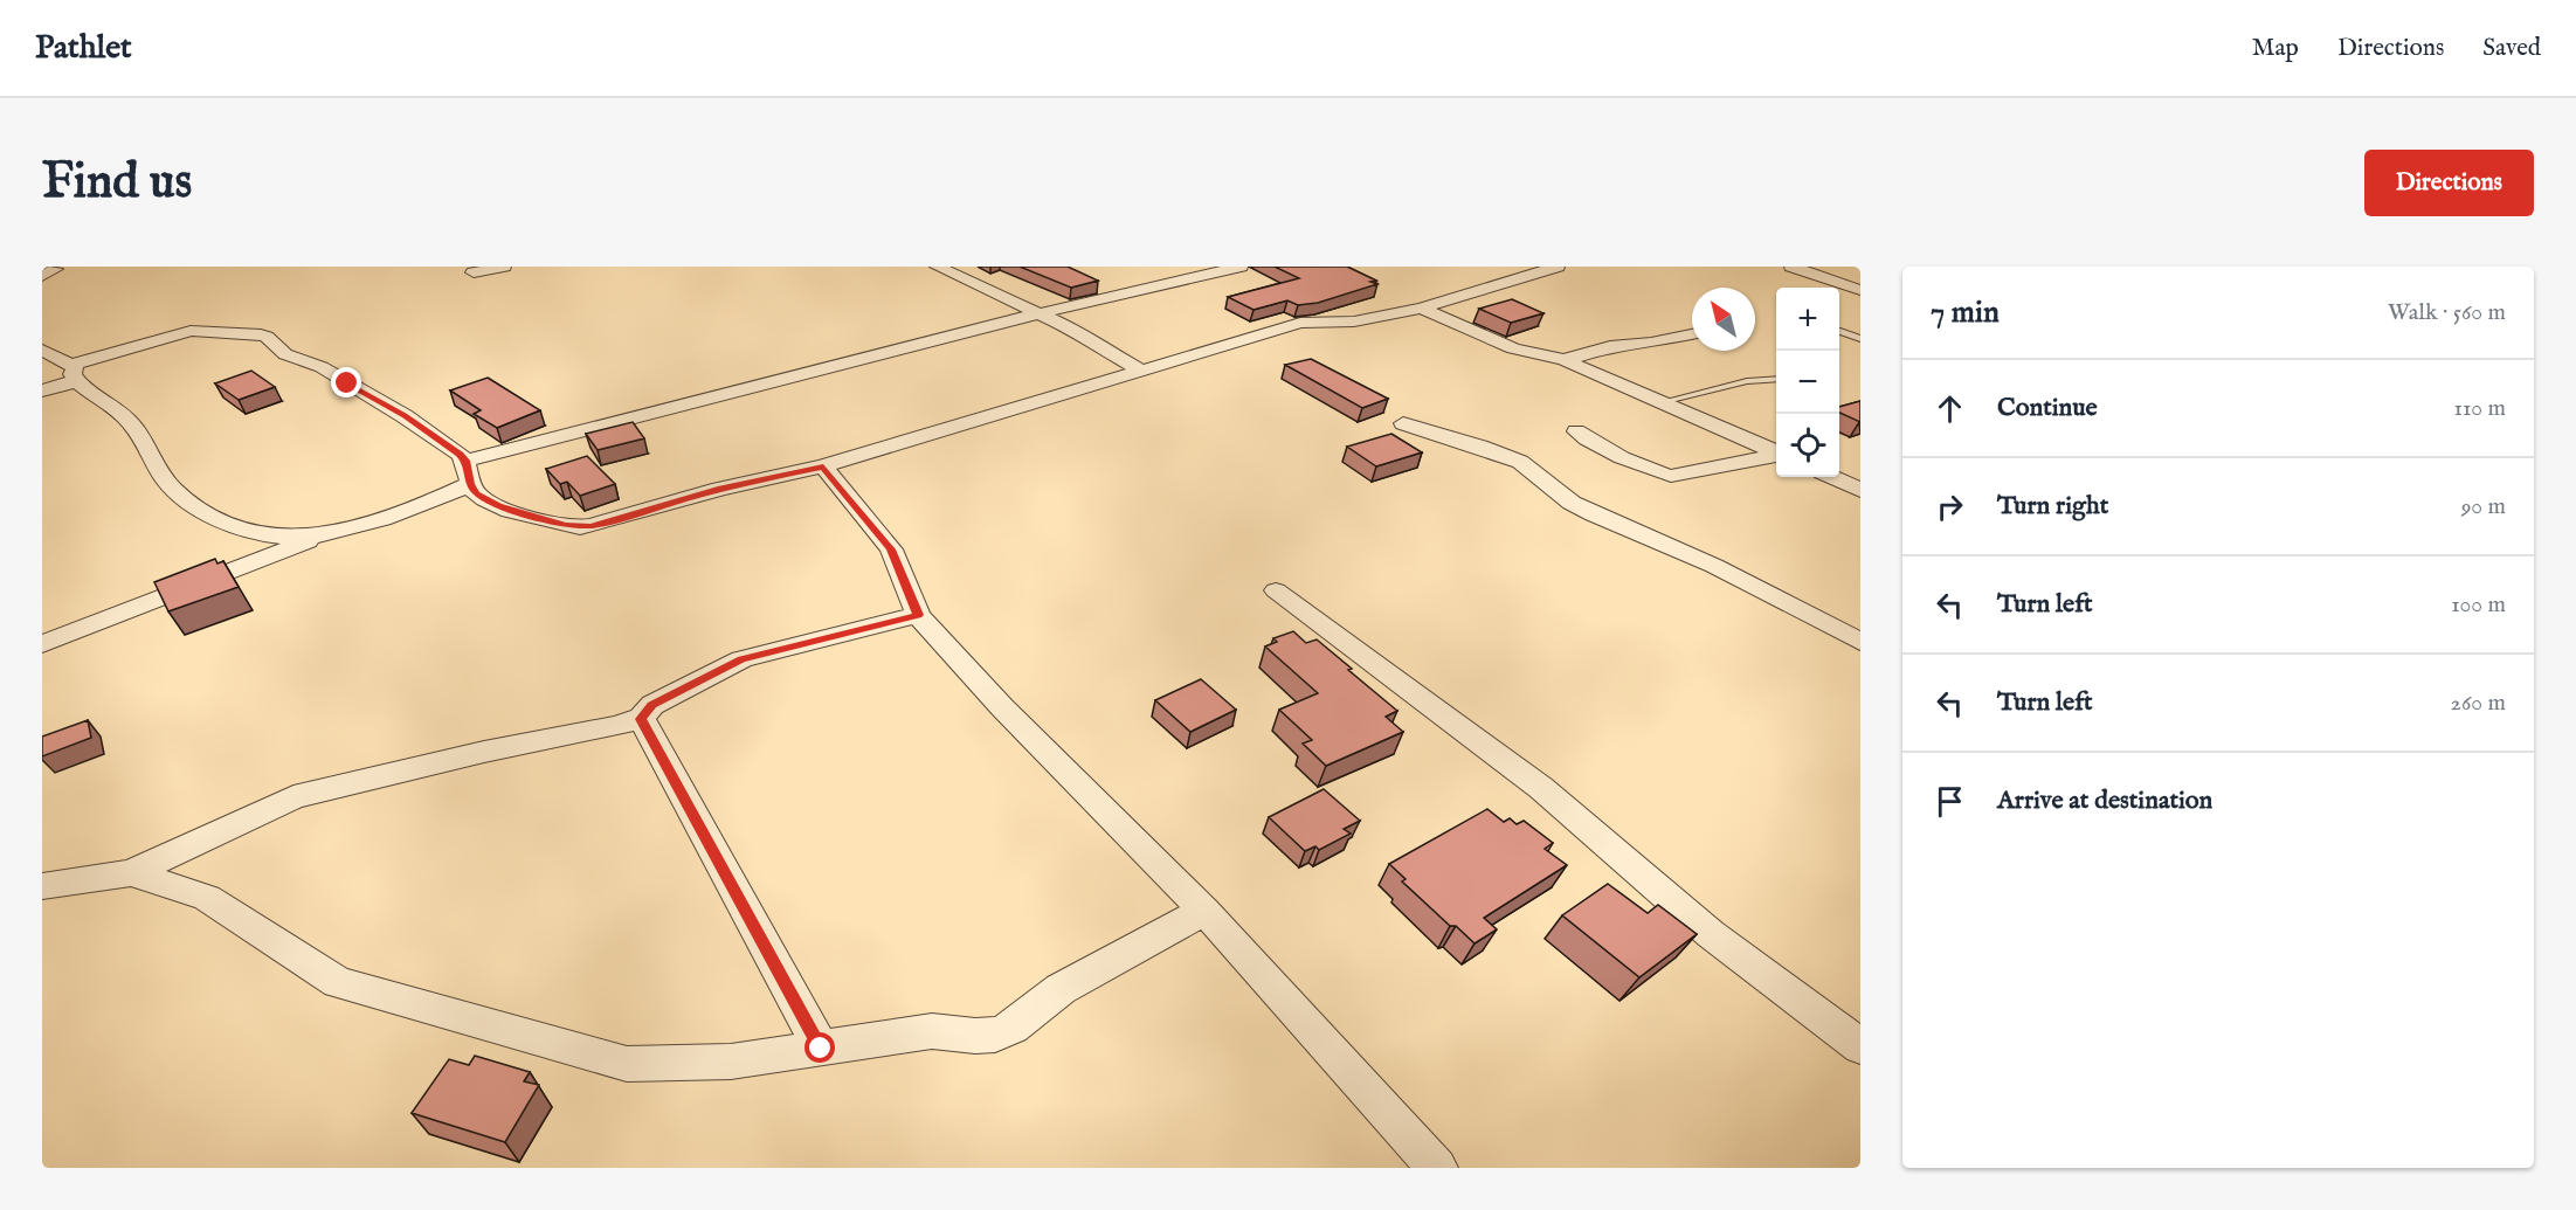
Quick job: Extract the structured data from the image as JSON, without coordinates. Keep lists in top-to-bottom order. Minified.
{"north":"top left","page":{"header":"Pathlet","nav":["Map","Directions","Saved"],"buttons":"Directions","title":"Find us","heading":["7 min","Walk · 560 m"],"map_buttons":["+","−"],"list":[["Continue","110 m"],["Turn right","90 m"],["Turn left","100 m"],["Turn left","260 m"],"Arrive at destination"]}}
